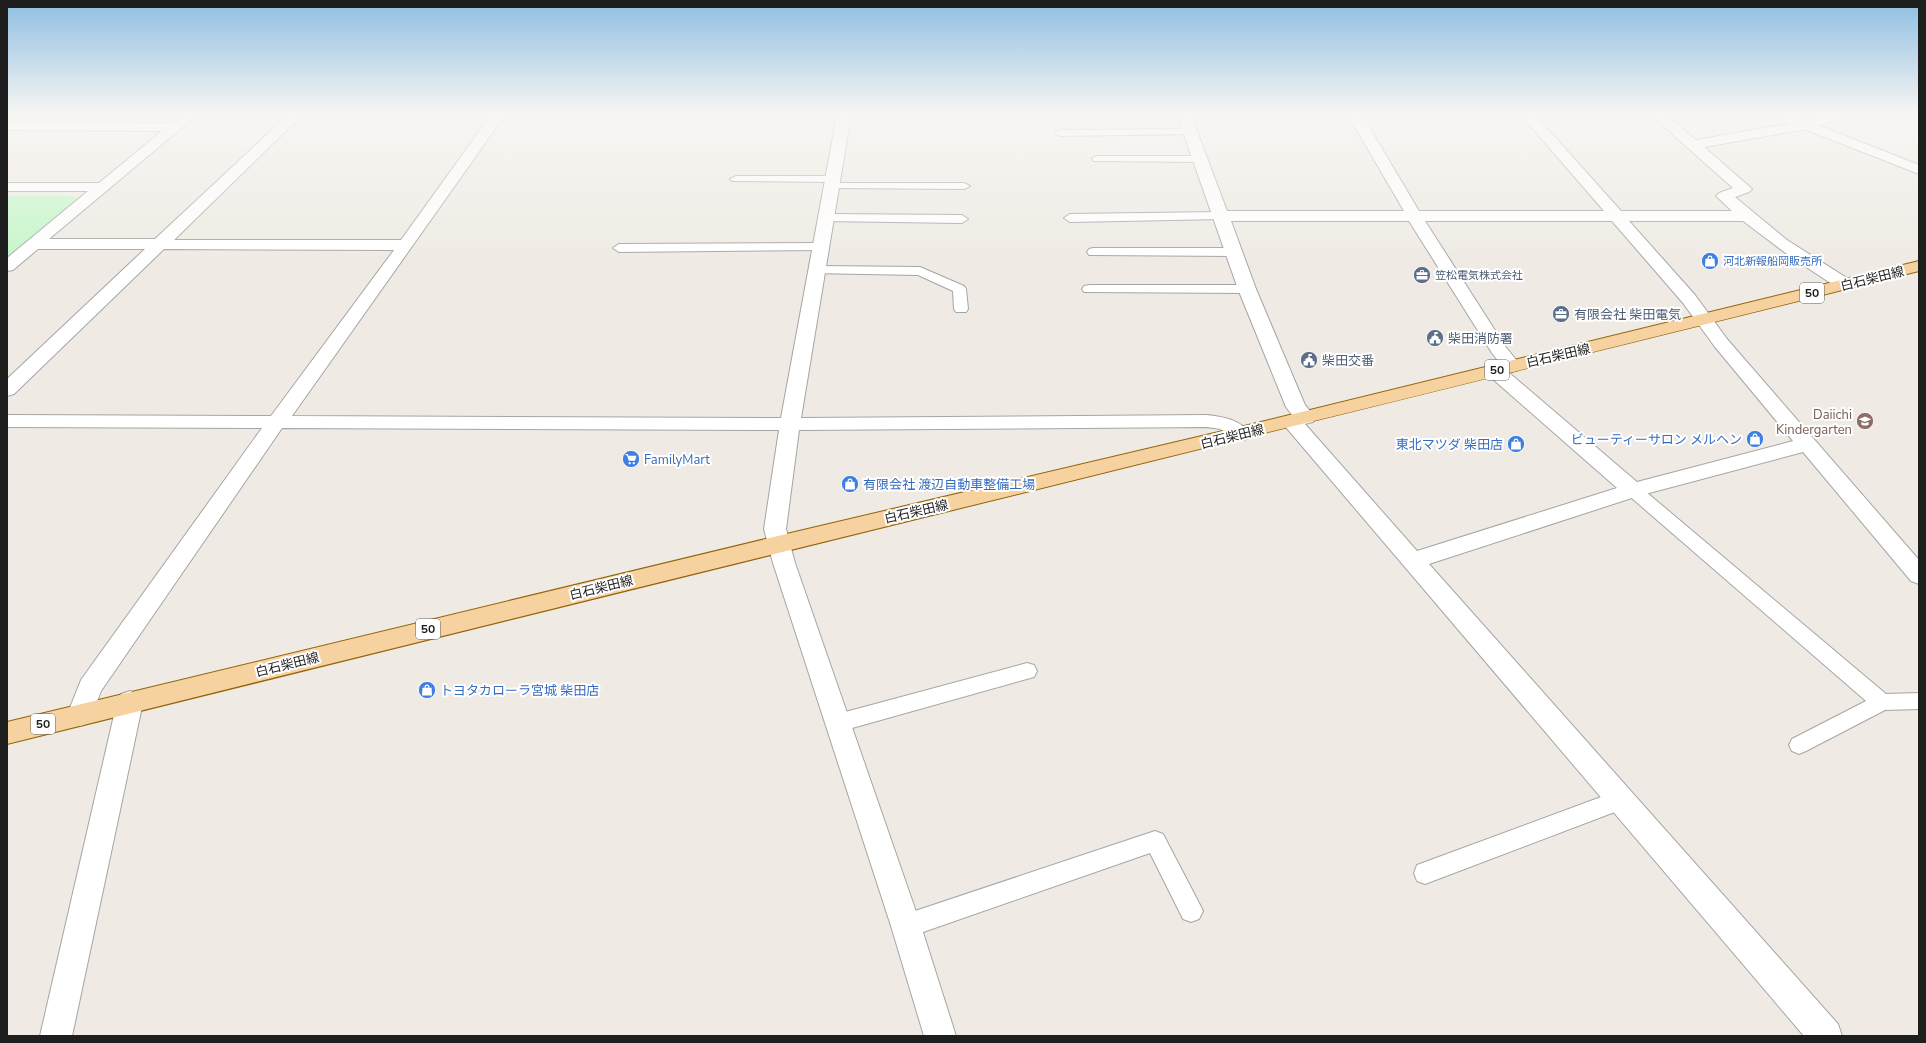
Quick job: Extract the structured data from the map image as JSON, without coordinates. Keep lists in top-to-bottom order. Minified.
{"streets":{"main road":["白石柴田線","50"]},"places":{"shop":["河北新報船岡販売所","ビューティーサロン メルヘン","東北マツダ 柴田店","有限会社 渡辺自動車整備工場","トヨタカローラ宮城 柴田店"],"office":["笠松電気株式会社","有限会社 柴田電気"],"public building":["柴田消防署","柴田交番"],"school or university":["Daiichi Kindergarten"],"supermarket":["FamilyMart"]}}
